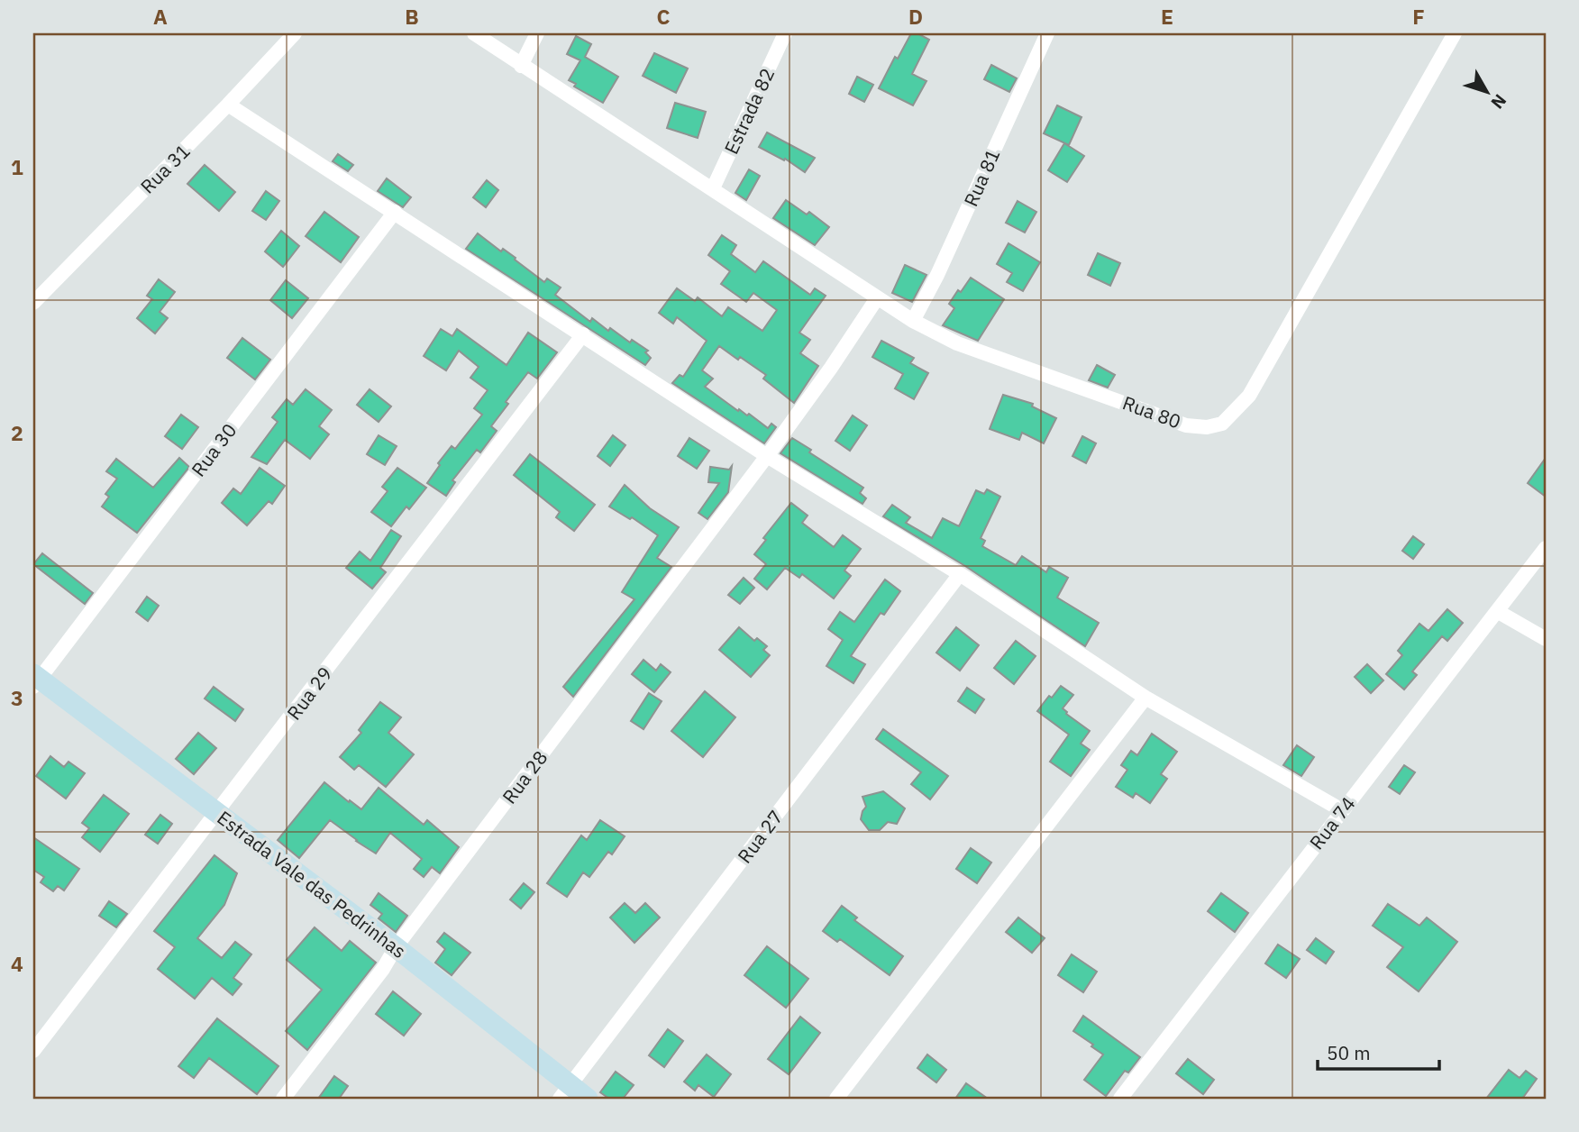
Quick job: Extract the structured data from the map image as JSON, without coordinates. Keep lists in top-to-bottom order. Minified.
{"streets":{"main road":["Estrada Vale das Pedrinhas"],"street":["Estrada 82","Rua 31","Rua 81","Rua 80","Rua 30","Rua 29","Rua 28","Rua 74","Rua 27"]},"crossings":[["Estrada 82","Rua 80"],["Rua 81","Rua 80"],["Rua 30","Estrada Vale das Pedrinhas"],["Rua 29","Estrada Vale das Pedrinhas"],["Rua 28","Estrada Vale das Pedrinhas"],["Rua 27","Estrada Vale das Pedrinhas"]],"scale_bar":"50 m","north":"bottom right","grid":{"columns":["A","B","C","D","E","F"],"rows":["1","2","3","4"]}}
